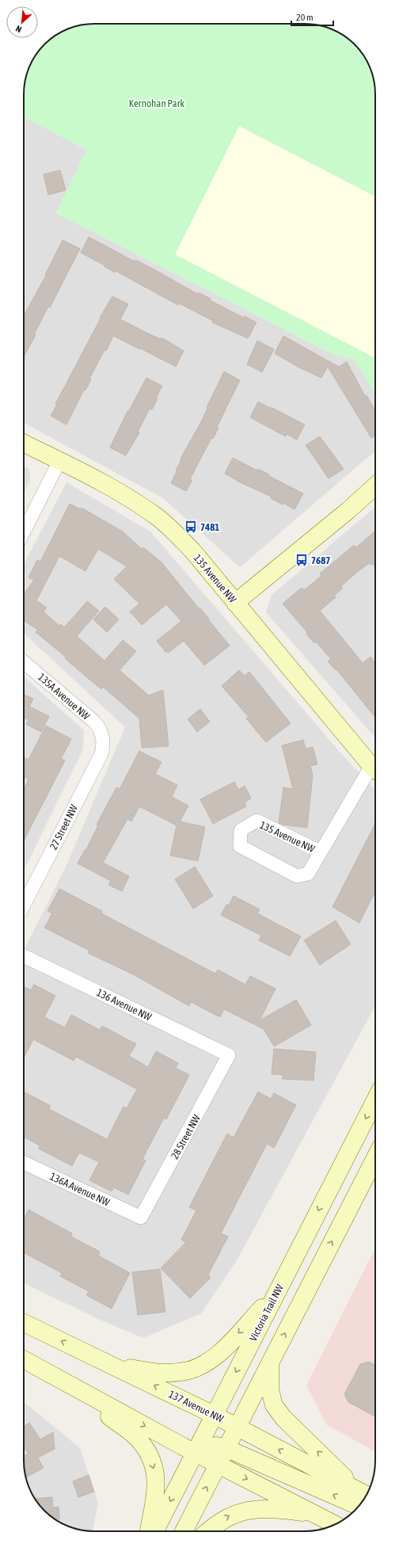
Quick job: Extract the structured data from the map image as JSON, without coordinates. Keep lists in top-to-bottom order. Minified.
{"streets":{"main road":["135 Avenue NW","Victoria Trail NW","137 Avenue NW"],"street":["135A Avenue NW","27 Street NW","136 Avenue NW","28 Street NW","136A Avenue NW"]},"crossings":[["135A Avenue NW","27 Street NW"],["136 Avenue NW","28 Street NW"],["28 Street NW","136A Avenue NW"],["Victoria Trail NW","137 Avenue NW"]],"parks":["Kernohan Park"],"places":{"bus stop":["7481","7687"]},"scale_bar":"20 m","north":"bottom left"}
